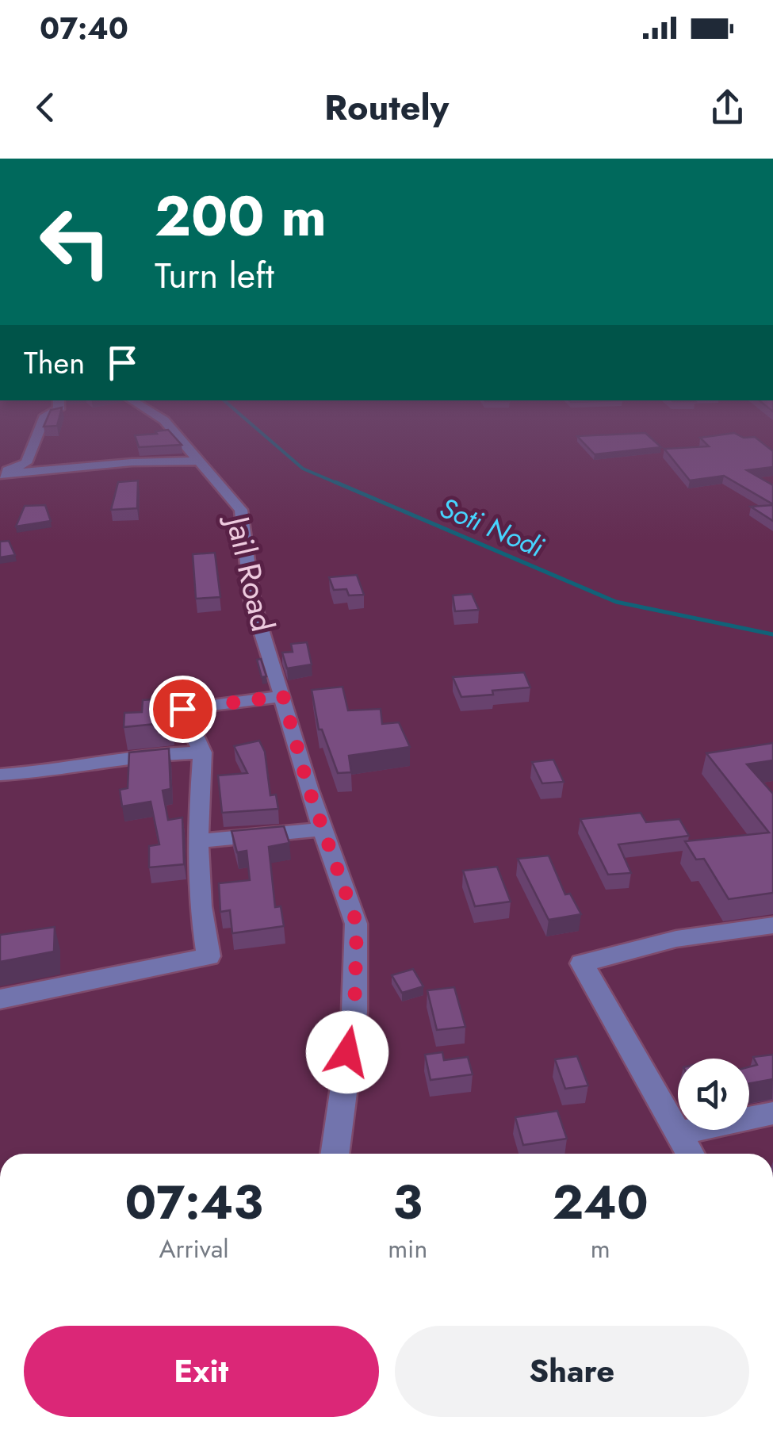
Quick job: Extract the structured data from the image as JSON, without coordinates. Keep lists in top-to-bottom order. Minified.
{"streets":{"street":["Jail Road"]},"water":["Soti Nodi"],"page":{"status":"07:40","header":"Routely","turn":["200 m","Turn left"],"then":"Then","eta":["07:43","Arrival","3","min","240","m"],"buttons":["Exit","Share"]}}
